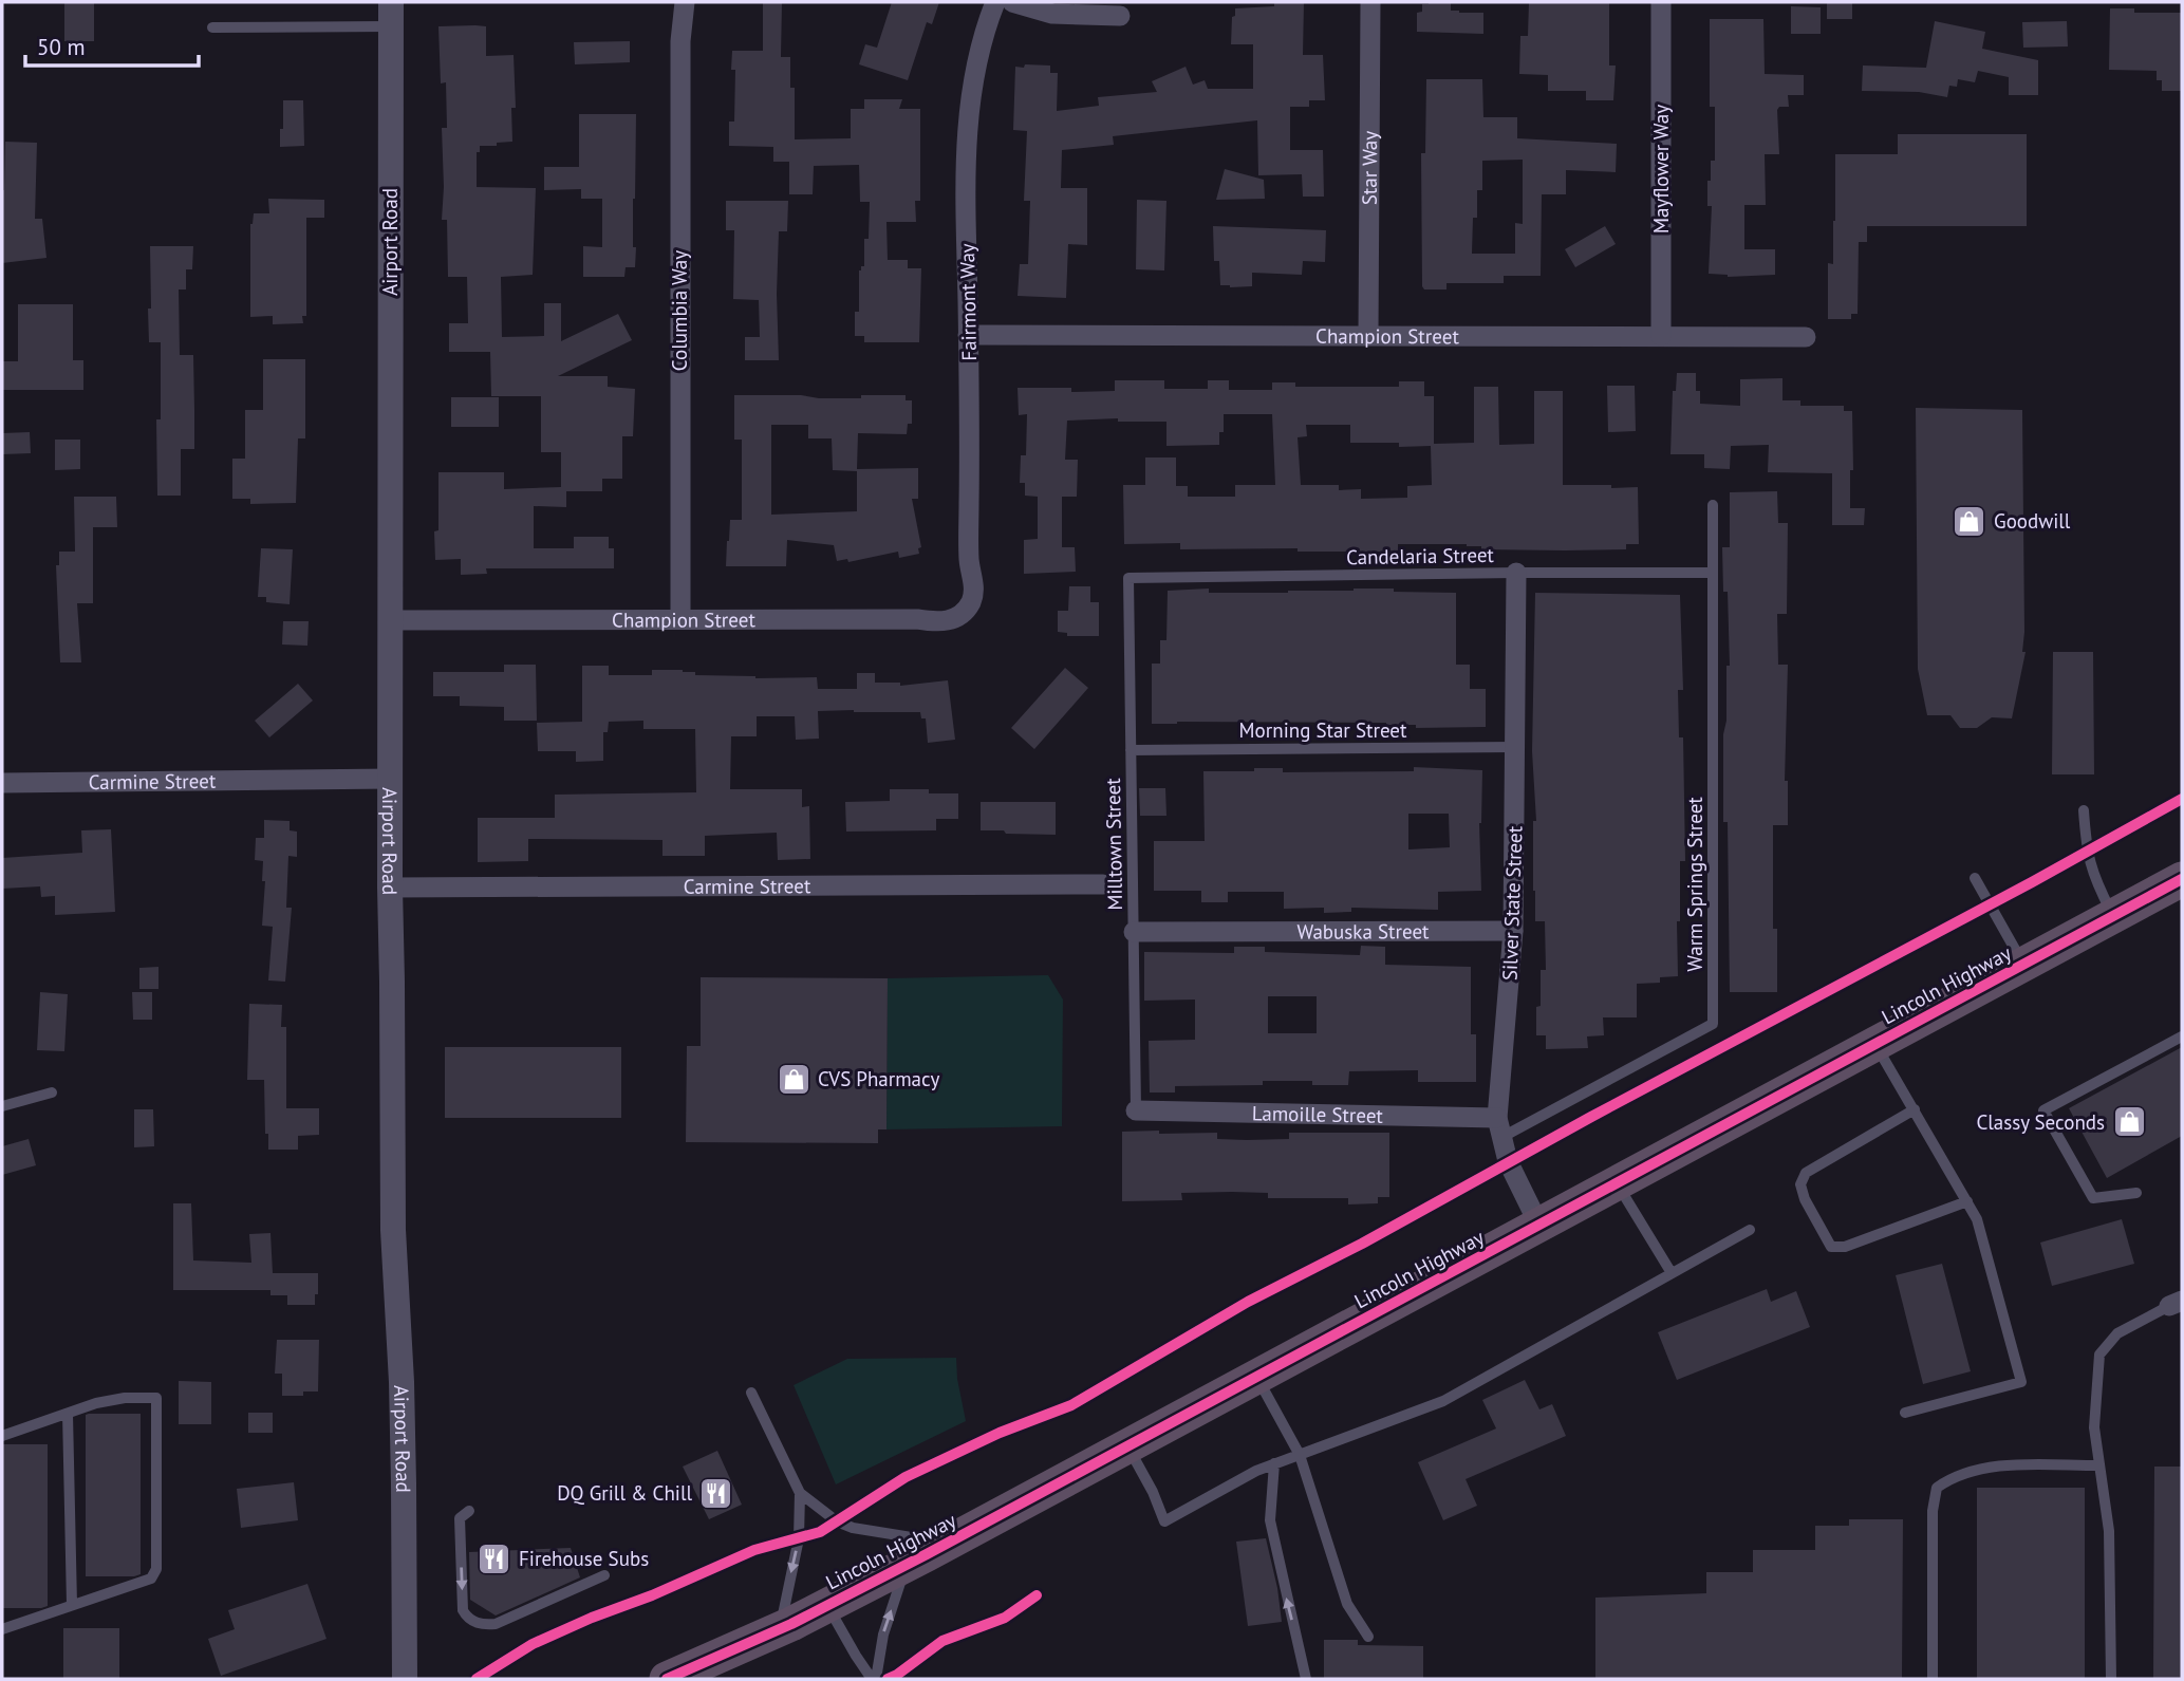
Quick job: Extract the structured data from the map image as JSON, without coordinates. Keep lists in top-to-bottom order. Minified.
{"streets":{"highway":["Lincoln Highway"],"street":["Star Way","Mayflower Way","Airport Road","Fairmont Way","Columbia Way","Champion Street","Carmine Street","Silver State Street","Wabuska Street","Lamoille Street"],"lane":["Candelaria Street","Morning Star Street","Milltown Street","Warm Springs Street"]},"crossings":[["Star Way","Champion Street"],["Mayflower Way","Champion Street"],["Airport Road","Champion Street"],["Airport Road","Carmine Street"],["Fairmont Way","Champion Street"],["Columbia Way","Champion Street"],["Candelaria Street","Milltown Street"],["Candelaria Street","Warm Springs Street"],["Candelaria Street","Silver State Street"],["Morning Star Street","Milltown Street"],["Morning Star Street","Silver State Street"],["Milltown Street","Wabuska Street"],["Milltown Street","Lamoille Street"],["Warm Springs Street","Silver State Street"],["Warm Springs Street","Lamoille Street"],["Silver State Street","Wabuska Street"],["Silver State Street","Lincoln Highway"],["Silver State Street","Lamoille Street"]],"places":{"shop":["Goodwill","CVS Pharmacy","Classy Seconds"],"restaurant":["DQ Grill & Chill","Firehouse Subs"]},"scale_bar":"50 m"}
